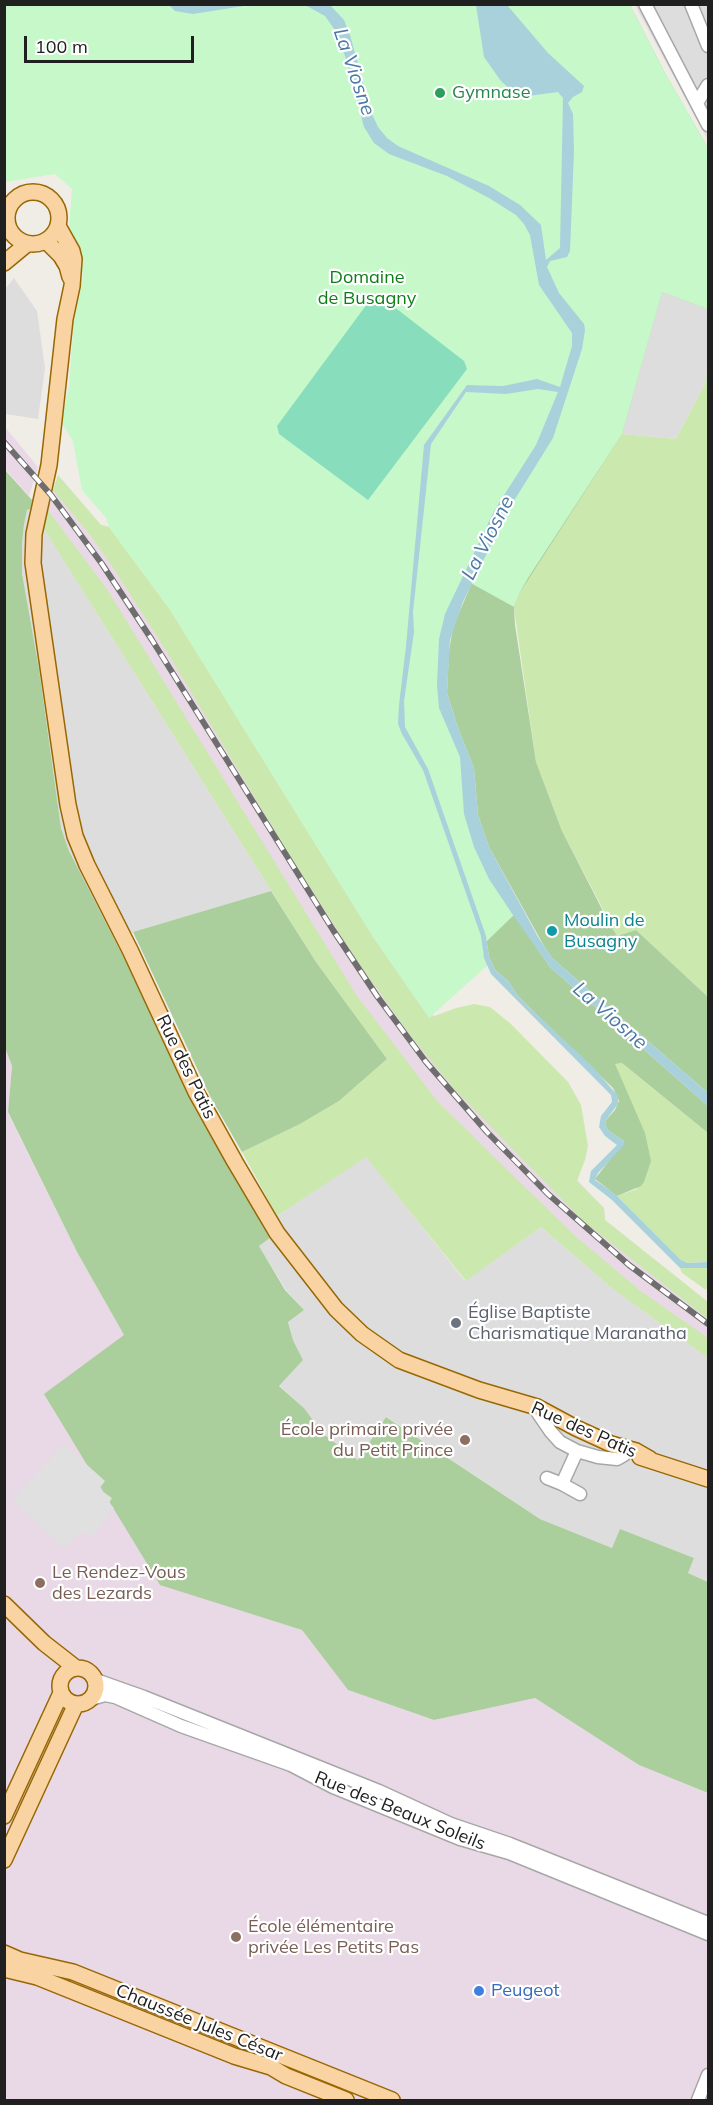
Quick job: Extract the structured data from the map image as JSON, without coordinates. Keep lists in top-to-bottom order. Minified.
{"streets":{"main road":["Rue des Patis","Chaussée Jules César"],"street":["Rue des Beaux Soleils"]},"water":["La Viosne"],"parks":["Domaine de Busagny"],"places":["Gymnase","Moulin de Busagny","Église Baptiste Charismatique Maranatha","École primaire privée du Petit Prince","Le Rendez-Vous des Lezards","École élémentaire privée Les Petits Pas","Peugeot"],"scale_bar":"100 m"}
